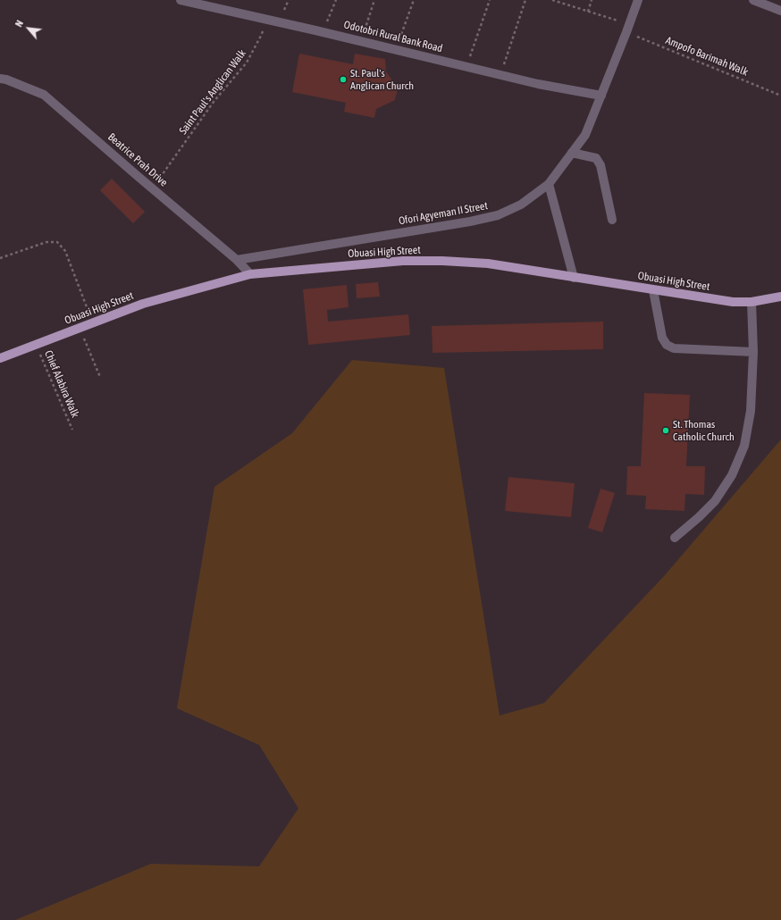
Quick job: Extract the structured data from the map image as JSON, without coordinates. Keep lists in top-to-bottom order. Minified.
{"streets":{"main road":["Obuasi High Street"],"street":["Odotobri Rural Bank Road","Beatrice Prah Drive","Ofori Agyeman II Street"],"path":["Ampofo Barimah Walk","Saint Paul's Anglican Walk","Chief Alabira Walk"]},"crossings":[["Odotobri Rural Bank Road","Saint Paul's Anglican Walk"],["Odotobri Rural Bank Road","Ofori Agyeman II Street"],["Ampofo Barimah Walk","Ofori Agyeman II Street"],["Saint Paul's Anglican Walk","Beatrice Prah Drive"],["Beatrice Prah Drive","Ofori Agyeman II Street"],["Beatrice Prah Drive","Obuasi High Street"],["Obuasi High Street","Chief Alabira Walk"]],"places":["St. Paul's Anglican Church","St. Thomas Catholic Church"],"north":"top left"}
